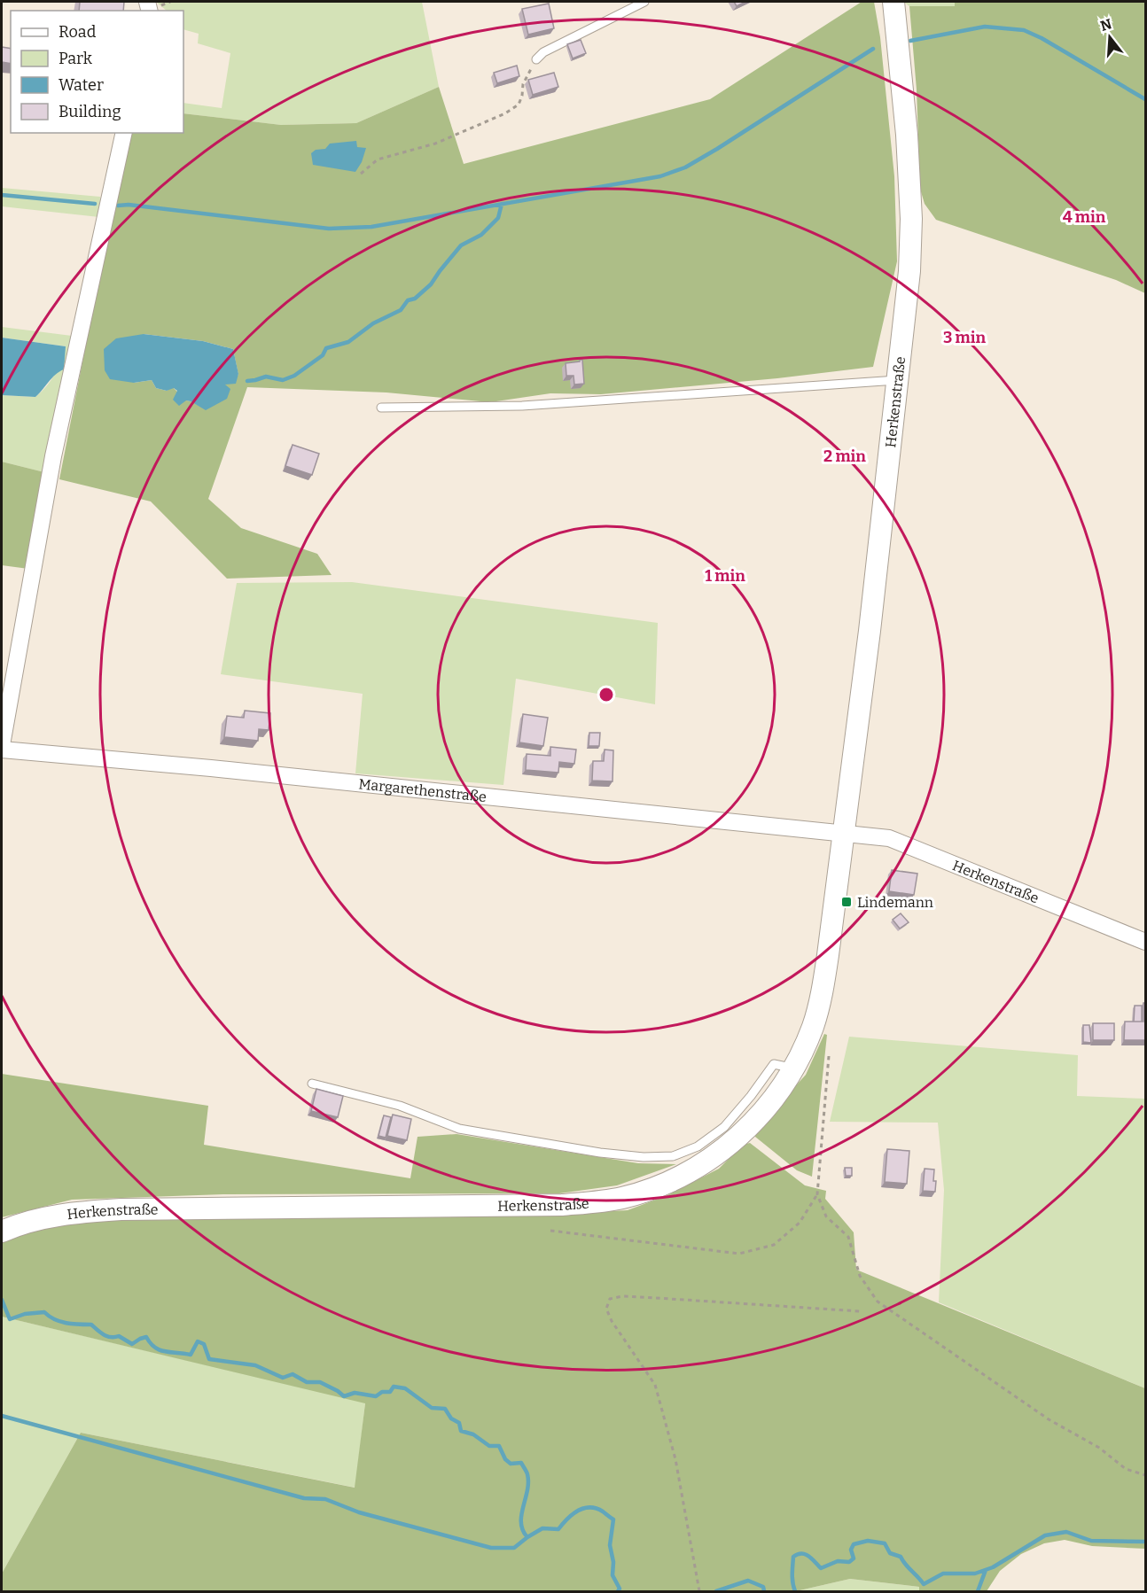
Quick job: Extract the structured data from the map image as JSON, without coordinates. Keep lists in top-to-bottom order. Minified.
{"streets":{"main road":["Herkenstraße"],"street":["Margarethenstraße"]},"crossings":[["Herkenstraße","Margarethenstraße"]],"places":{"transit":["Lindemann"]},"legend":["Road","Park","Water","Building"],"north":"top","rings":["4 min","3 min","2 min","1 min"]}
